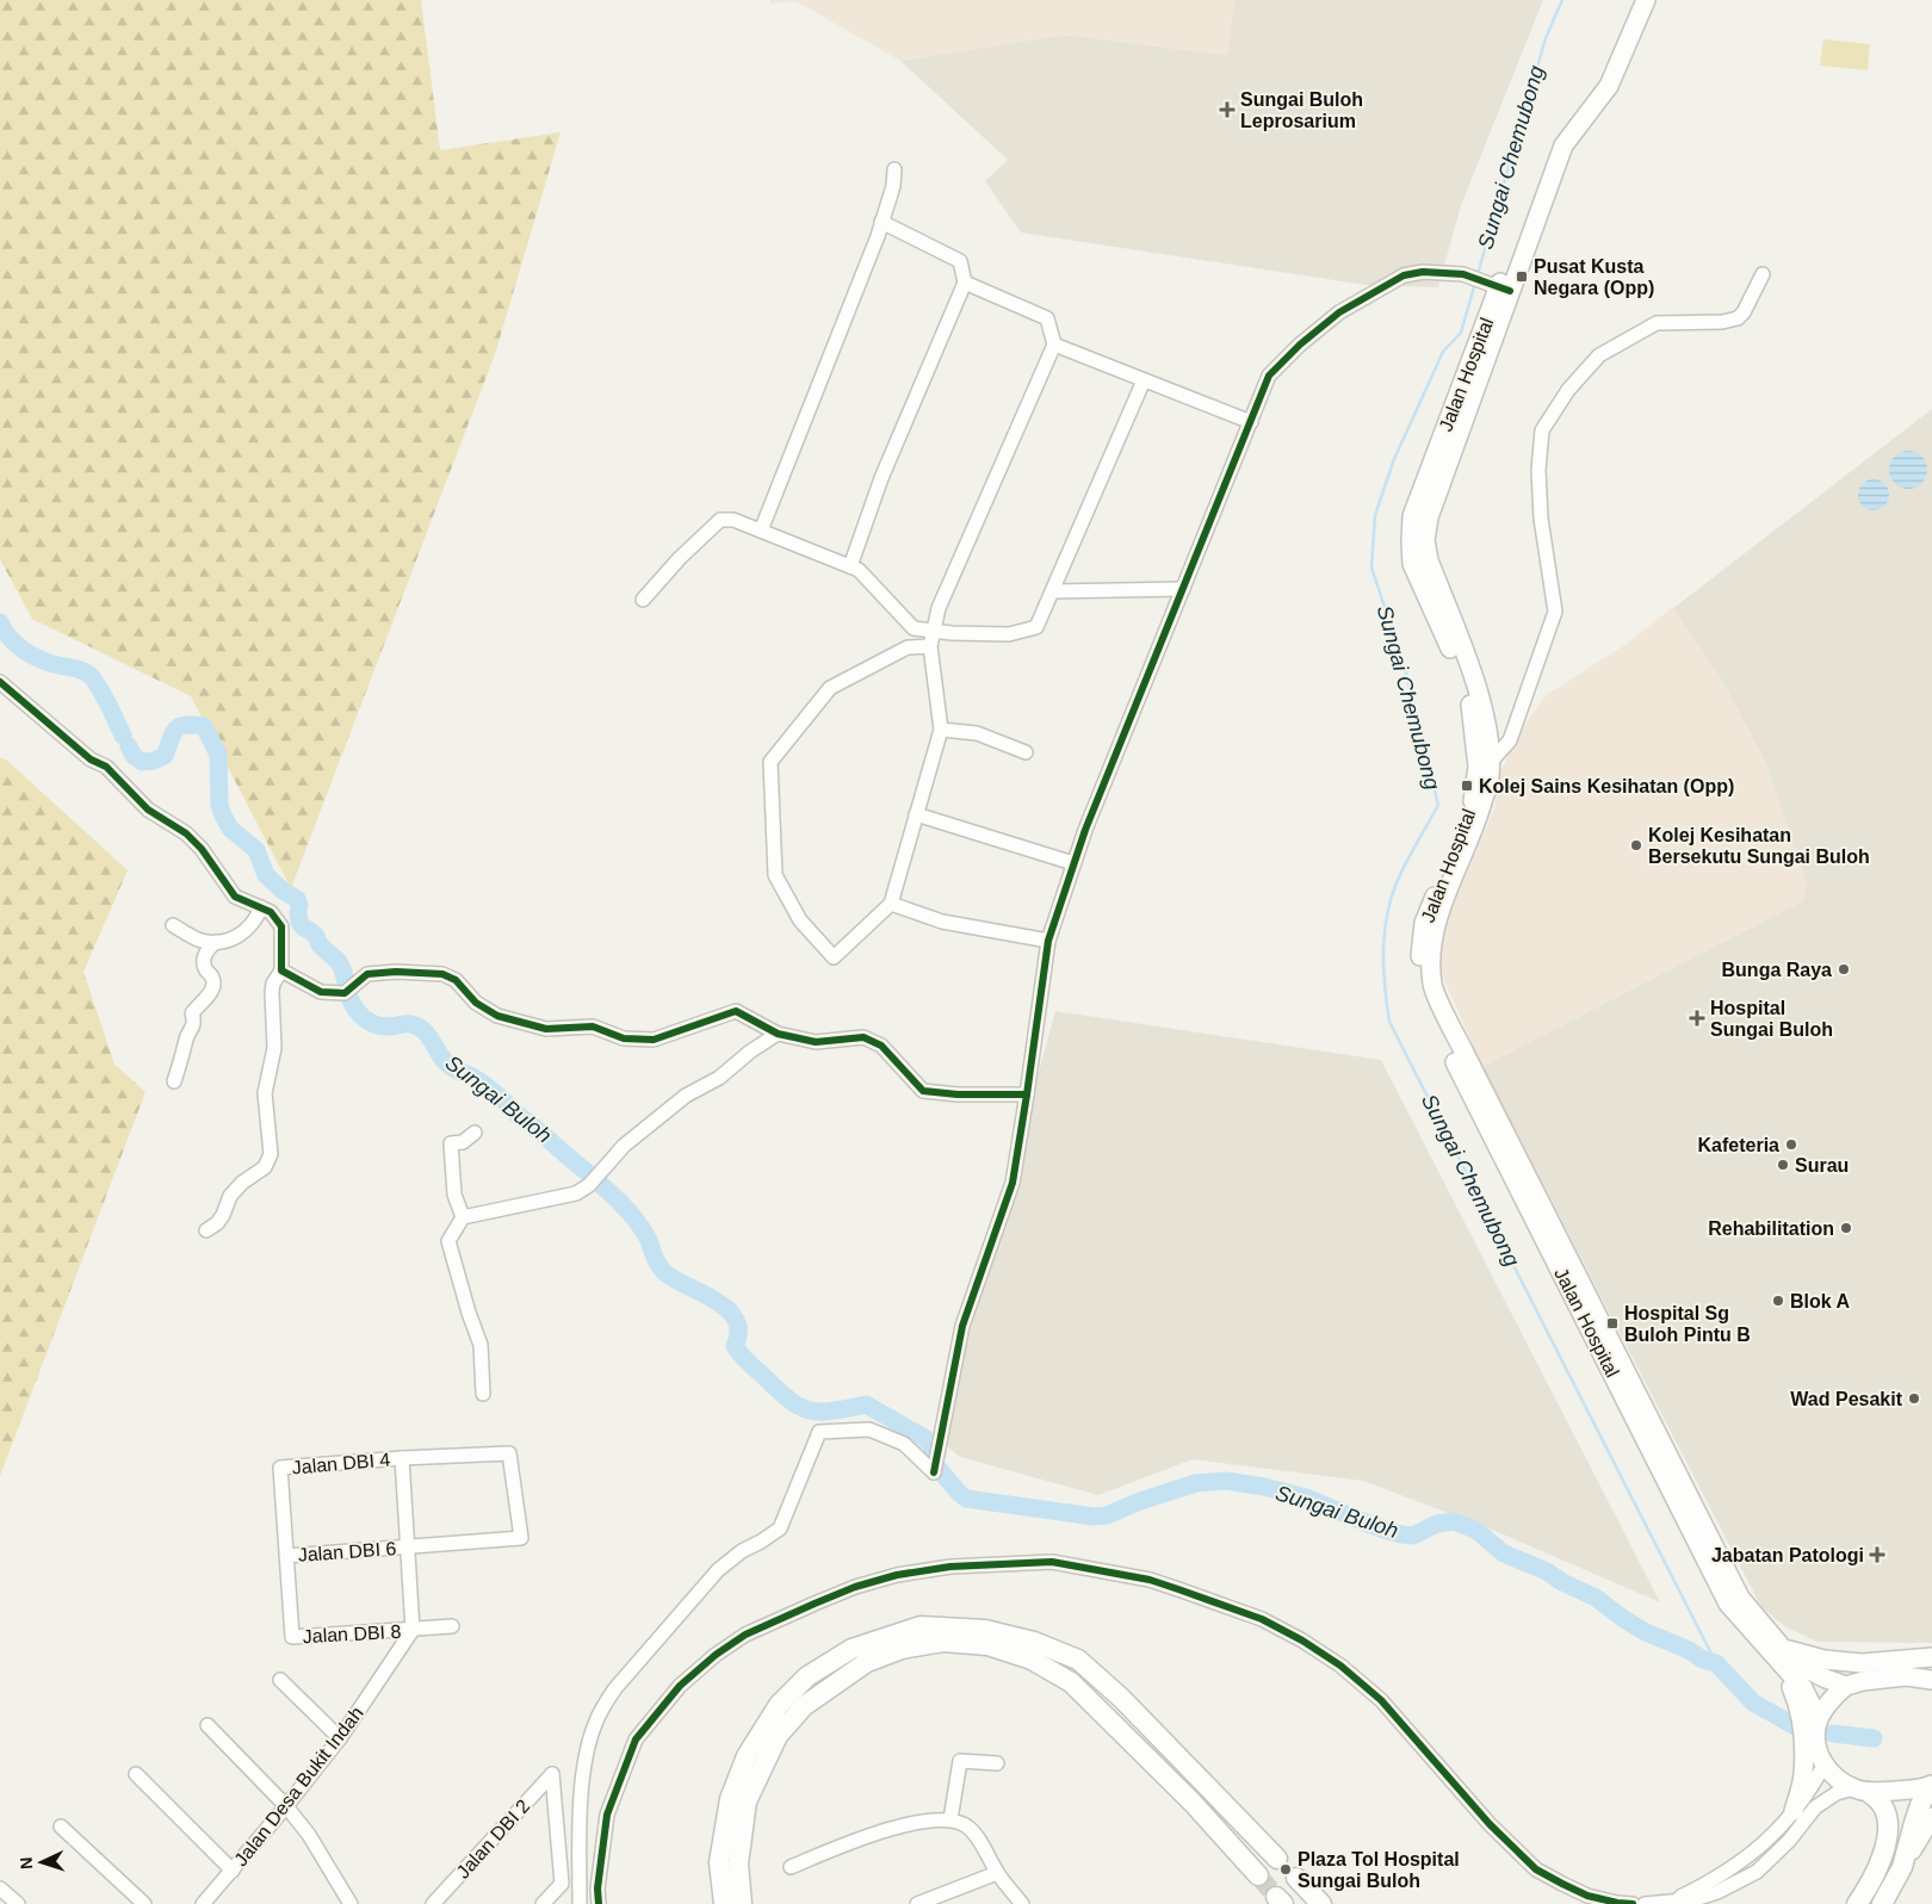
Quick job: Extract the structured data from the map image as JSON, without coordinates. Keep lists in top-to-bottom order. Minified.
{"streets":{"main road":["Jalan Hospital"],"street":["Jalan DBI 4","Jalan DBI 6","Jalan DBI 8","Jalan Desa Bukit Indah","Jalan DBI 2"]},"crossings":[["Jalan DBI 4","Jalan DBI 6"],["Jalan DBI 4","Jalan DBI 8"],["Jalan DBI 6","Jalan DBI 8"],["Jalan DBI 8","Jalan Desa Bukit Indah"]],"water":["Sungai Chemubong","Sungai Buloh"],"places":{"health":["Sungai Buloh Leprosarium","Hospital Sungai Buloh","Jabatan Patologi"],"transit":["Pusat Kusta Negara (Opp)","Kolej Sains Kesihatan (Opp)","Hospital Sg Buloh Pintu B"],"other":["Kolej Kesihatan Bersekutu Sungai Buloh","Bunga Raya","Kafeteria","Surau","Rehabilitation","Blok A","Wad Pesakit","Plaza Tol Hospital Sungai Buloh"]},"north":"left"}
